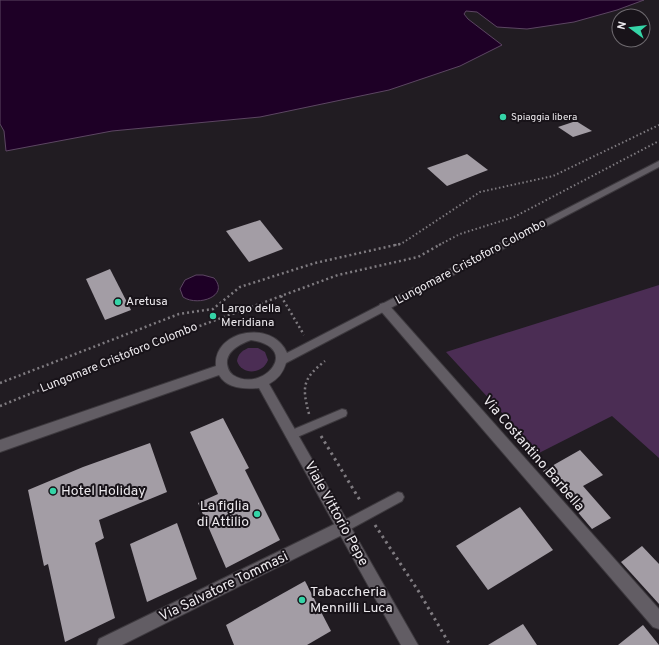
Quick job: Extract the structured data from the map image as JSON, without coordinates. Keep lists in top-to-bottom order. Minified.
{"streets":{"street":["Lungomare Cristoforo Colombo","Via Costantino Barbella","Viale Vittorio Pepe","Via Salvatore Tommasi"]},"crossings":[["Lungomare Cristoforo Colombo","Via Costantino Barbella"],["Lungomare Cristoforo Colombo","Viale Vittorio Pepe"],["Viale Vittorio Pepe","Via Salvatore Tommasi"]],"places":["Spiaggia libera","Aretusa","Largo della Meridiana","Hotel Holiday","La figlia di Attilio","Tabaccheria Mennilli Luca"],"north":"left"}
